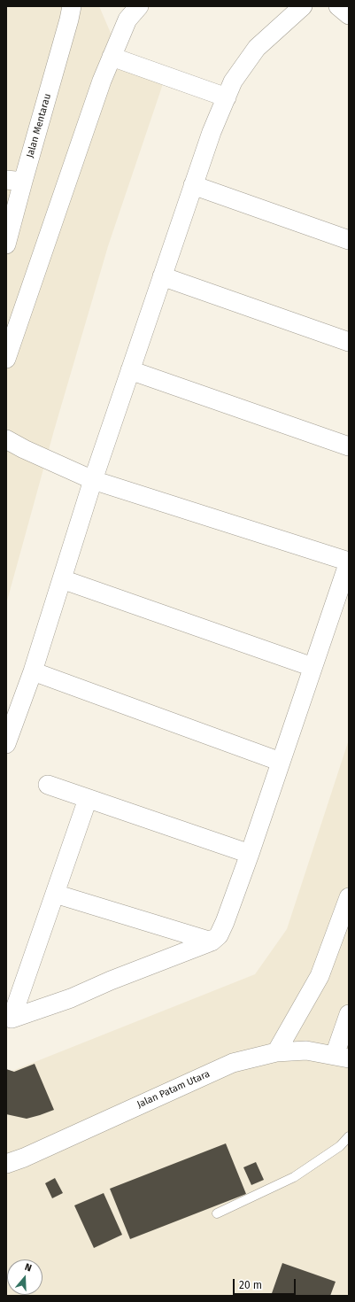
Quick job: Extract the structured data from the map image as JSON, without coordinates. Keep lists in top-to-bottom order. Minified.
{"streets":{"street":["Jalan Mentarau","Jalan Patam Utara"]},"scale_bar":"20 m","north":"top"}
